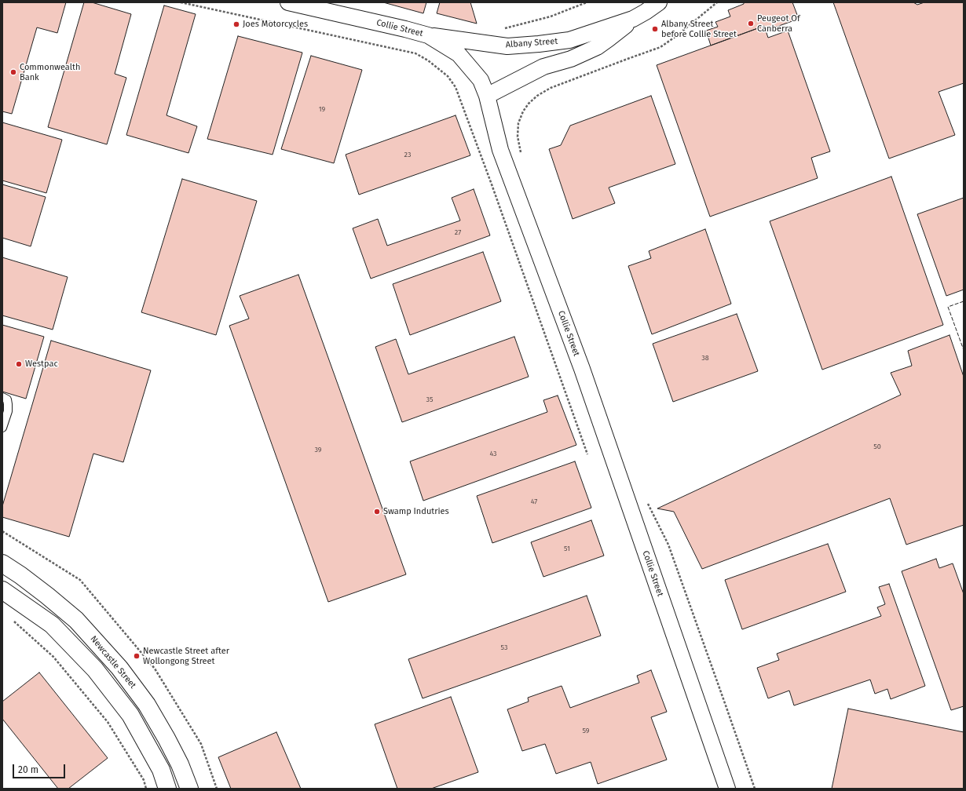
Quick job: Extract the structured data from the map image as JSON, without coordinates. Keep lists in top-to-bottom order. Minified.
{"streets":{"main road":["Newcastle Street"],"street":["Collie Street","Albany Street"]},"crossings":[["Collie Street","Albany Street"]],"places":["Peugeot Of Canberra","Joes Motorcycles","Albany Street before Collie Street","Commonwealth Bank","Westpac","Swamp Indutries","Newcastle Street after Wollongong Street"],"house_numbers":["19","23","27","38","35","50","39","43","47","51","53","59"],"scale_bar":"20 m"}
